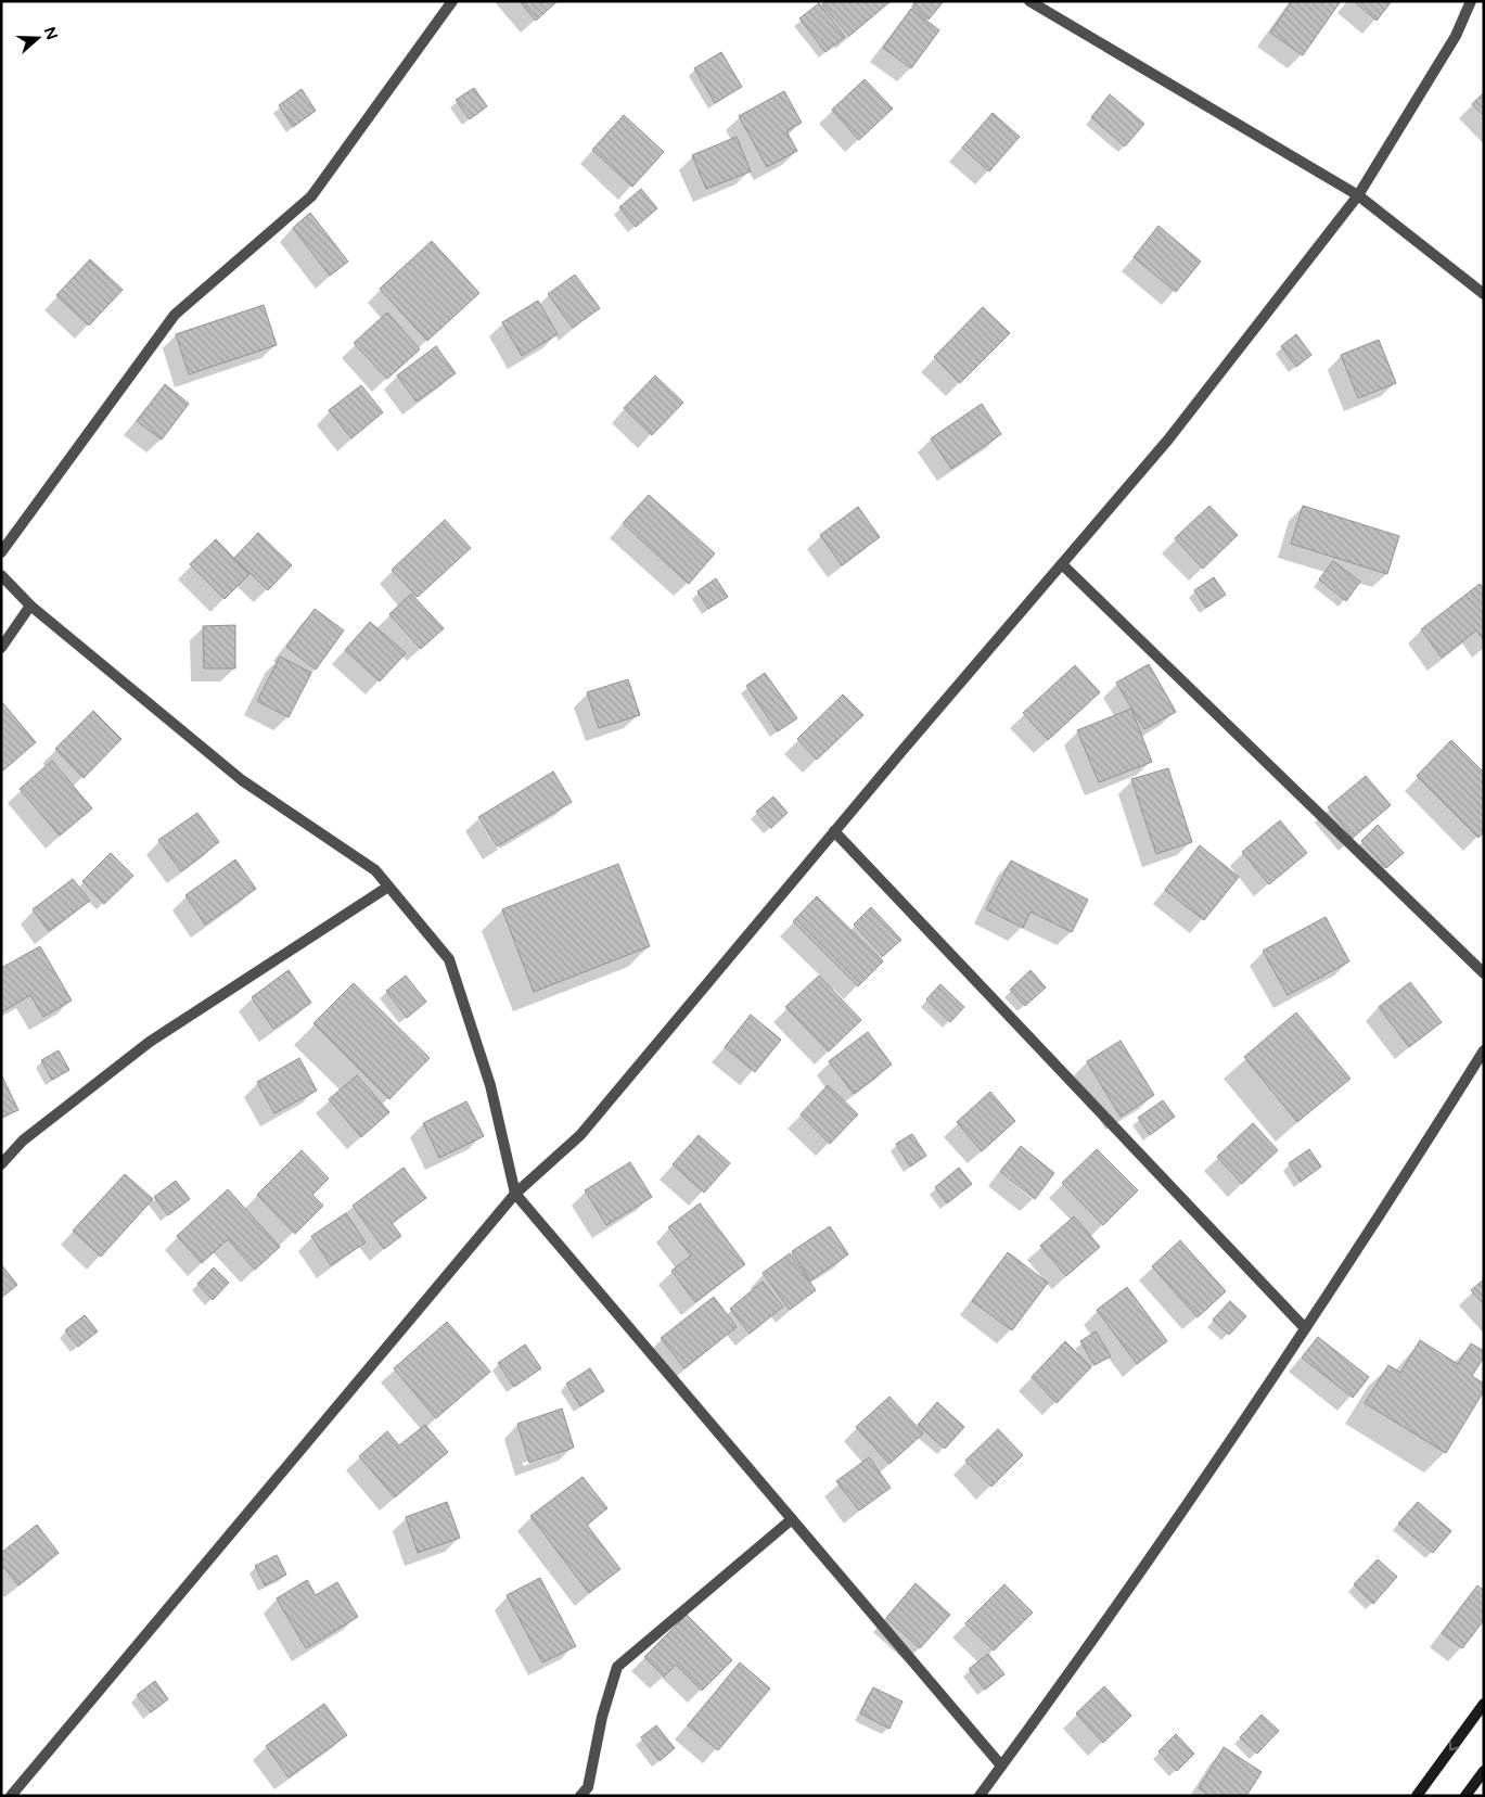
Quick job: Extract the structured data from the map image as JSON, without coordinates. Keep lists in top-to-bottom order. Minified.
{"north":"right"}
